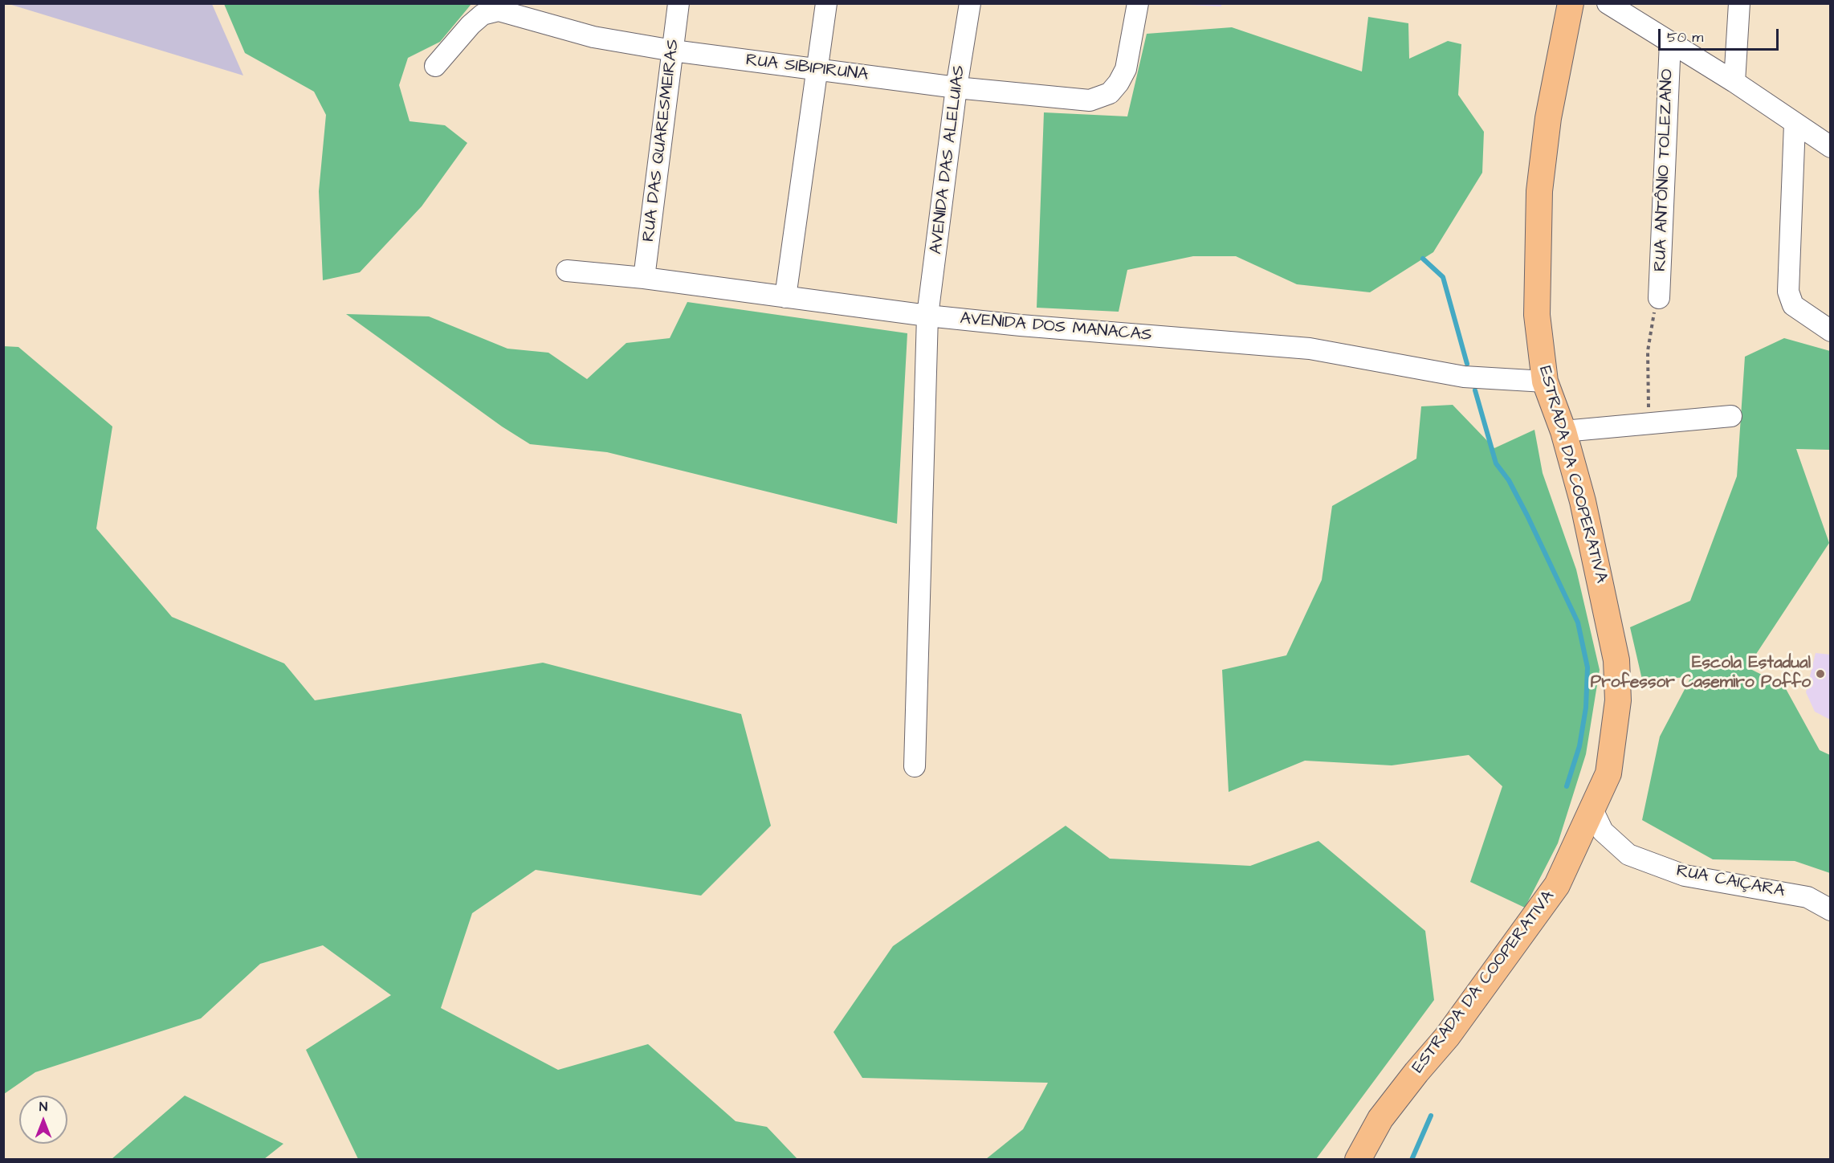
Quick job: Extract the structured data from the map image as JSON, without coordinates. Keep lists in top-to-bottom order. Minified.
{"streets":{"main road":["ESTRADA DA COOPERATIVA"],"street":["RUA SIBIPIRUNA","RUA DAS QUARESMEIRAS","AVENIDA DAS ALELUIAS","RUA ANTÔNIO TOLEZANO","AVENIDA DOS MANACAS","RUA CAIÇARA"]},"crossings":[["RUA SIBIPIRUNA","RUA DAS QUARESMEIRAS"],["RUA SIBIPIRUNA","AVENIDA DAS ALELUIAS"],["RUA DAS QUARESMEIRAS","AVENIDA DOS MANACAS"],["AVENIDA DAS ALELUIAS","AVENIDA DOS MANACAS"],["AVENIDA DOS MANACAS","ESTRADA DA COOPERATIVA"],["ESTRADA DA COOPERATIVA","RUA CAIÇARA"]],"places":["Escola Estadual Professor Casemiro Poffo"],"scale_bar":"50 m","north":"top"}
